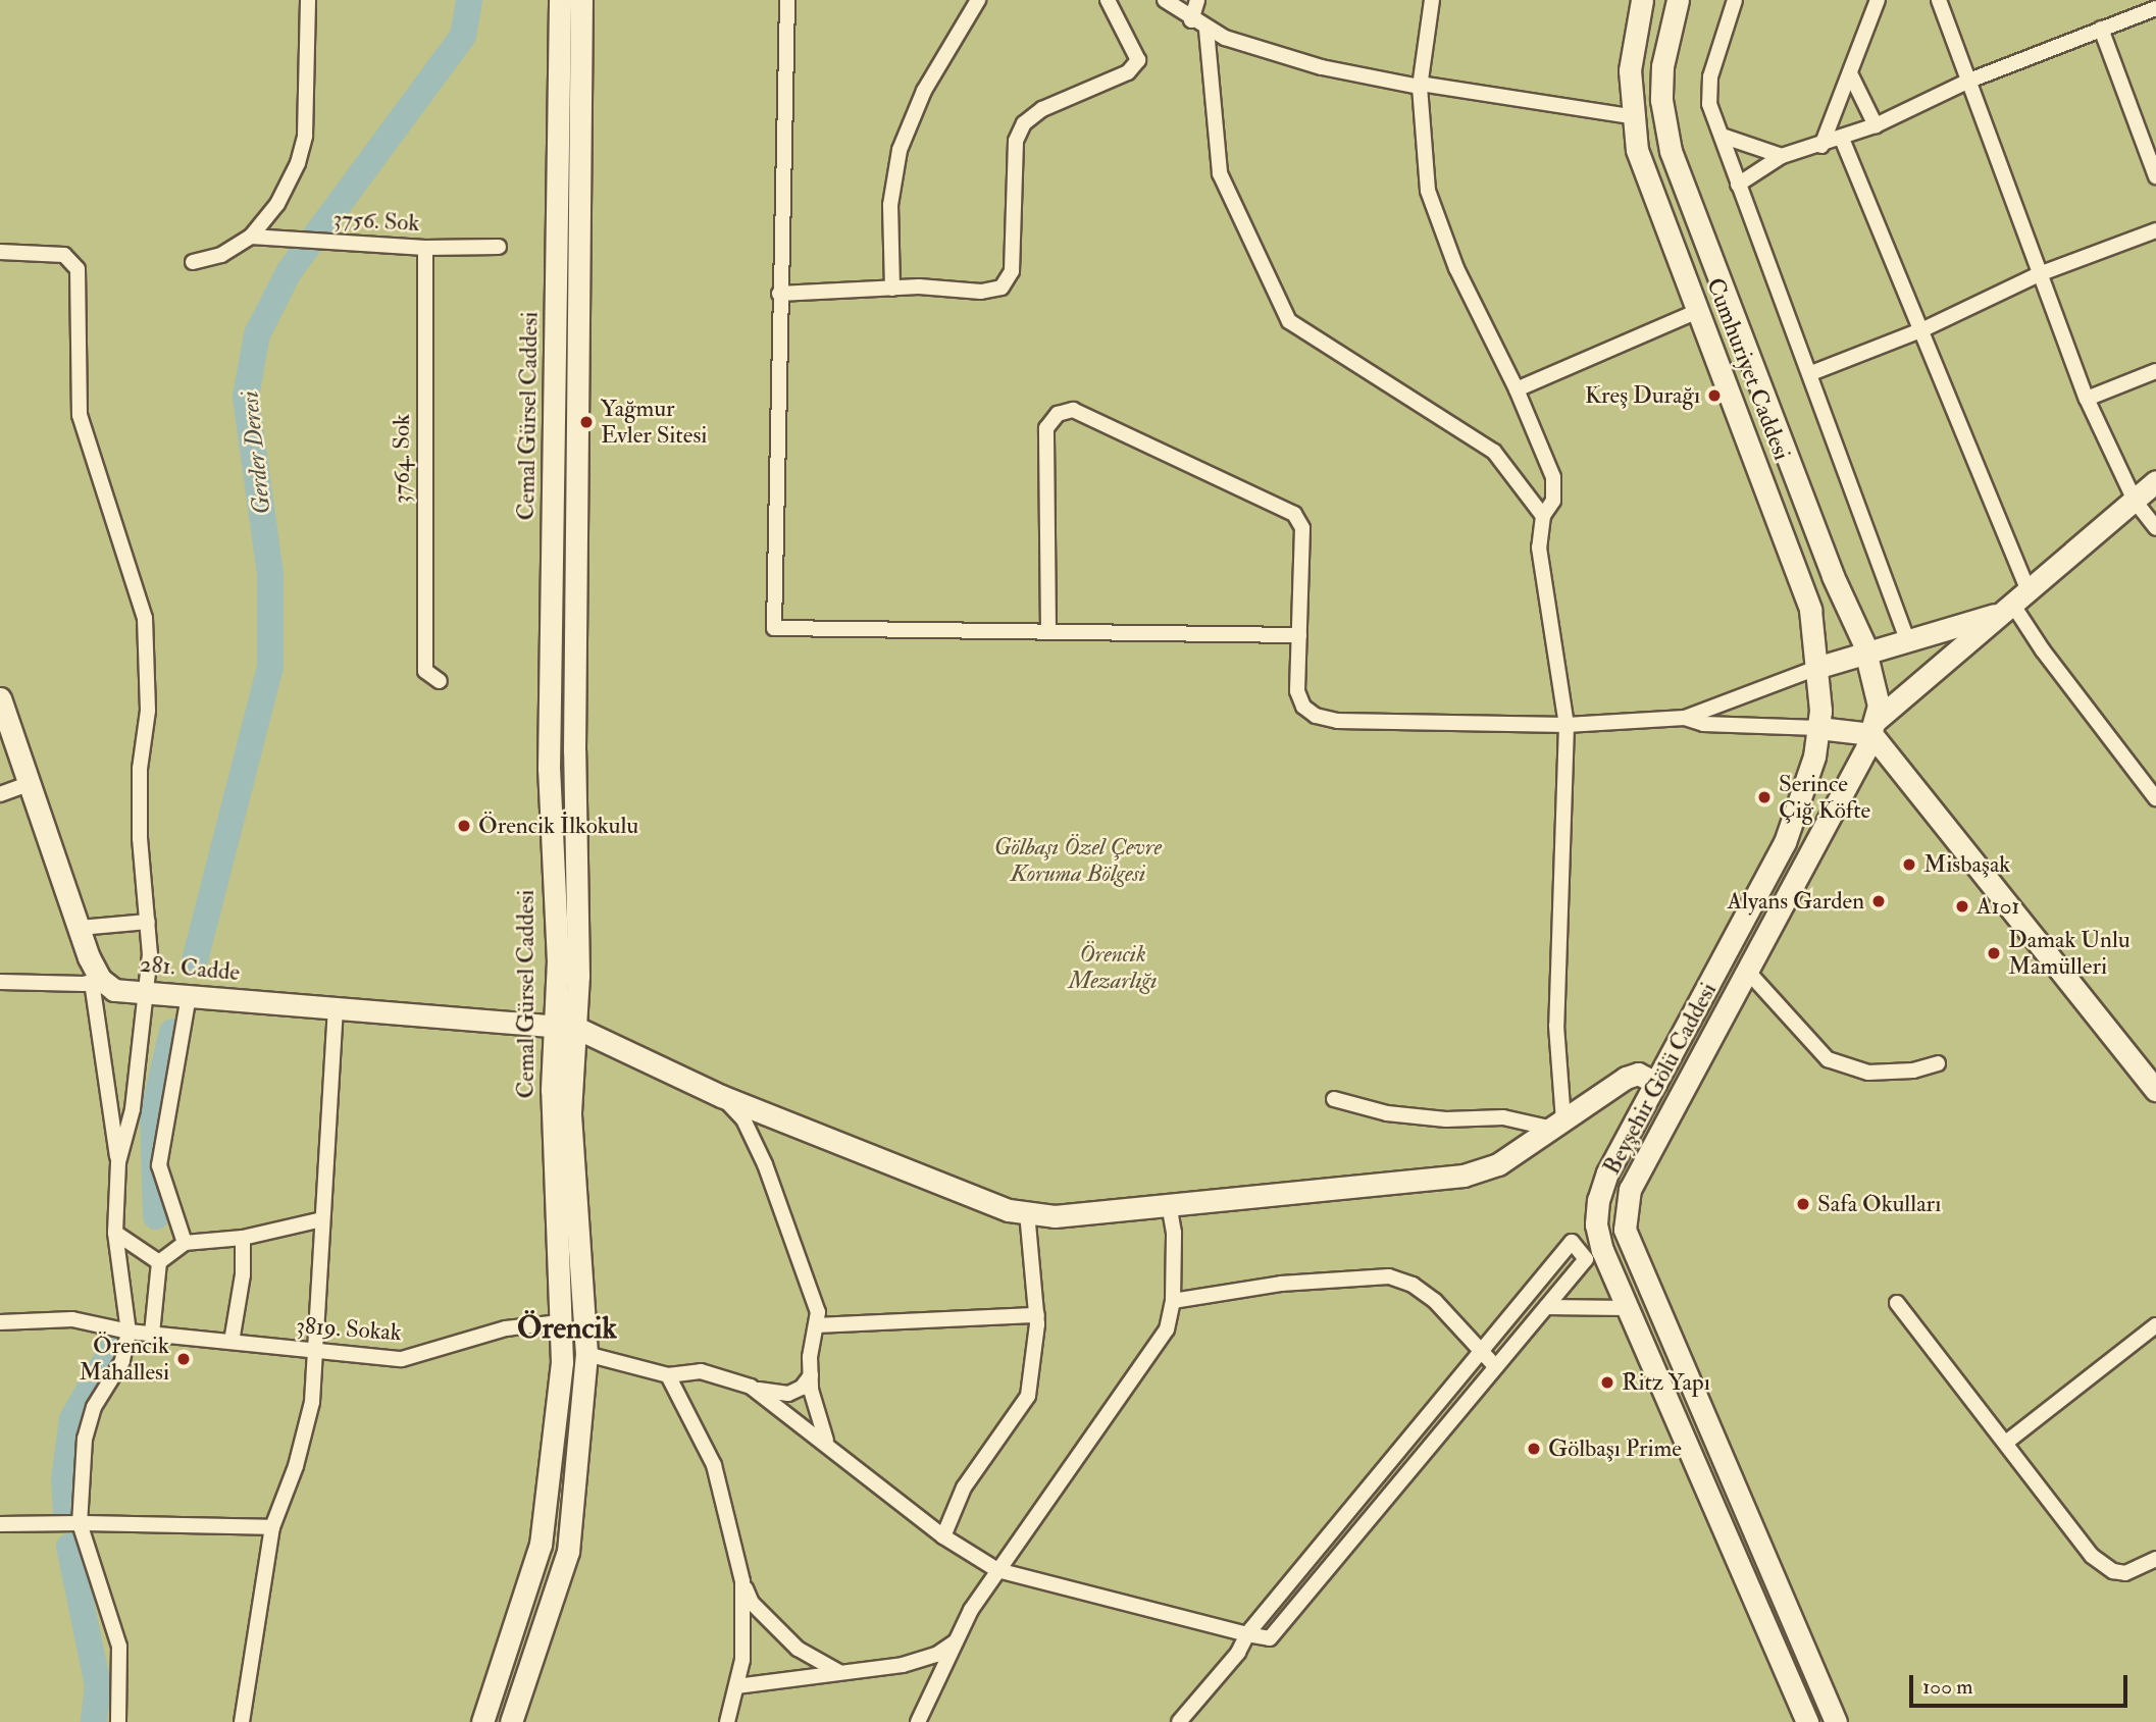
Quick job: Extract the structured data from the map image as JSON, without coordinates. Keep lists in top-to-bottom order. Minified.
{"streets":{"street":["3756. Sok","Cumhuriyet Caddesi","Cemal Gürsel Caddesi","3764. Sok","281. Cadde","Beyşehir Gölü Caddesi","3819. Sokak"]},"crossings":[["3756. Sok","3764. Sok"],["Cemal Gürsel Caddesi","281. Cadde"],["Cemal Gürsel Caddesi","3819. Sokak"]],"districts":["Örencik"],"water":["Gerder Deresi"],"parks":["Gölbaşı Özel Çevre Koruma Bölgesi","Örencik Mezarlığı"],"places":["Kreş Durağı","Yağmur Evler Sitesi","Serince Çiğ Köfte","Örencik İlkokulu","Misbaşak","Alyans Garden","A101","Damak Unlu Mamülleri","Safa Okulları","Örencik Mahallesi","Ritz Yapı","Gölbaşı Prime"],"scale_bar":"100 m"}
